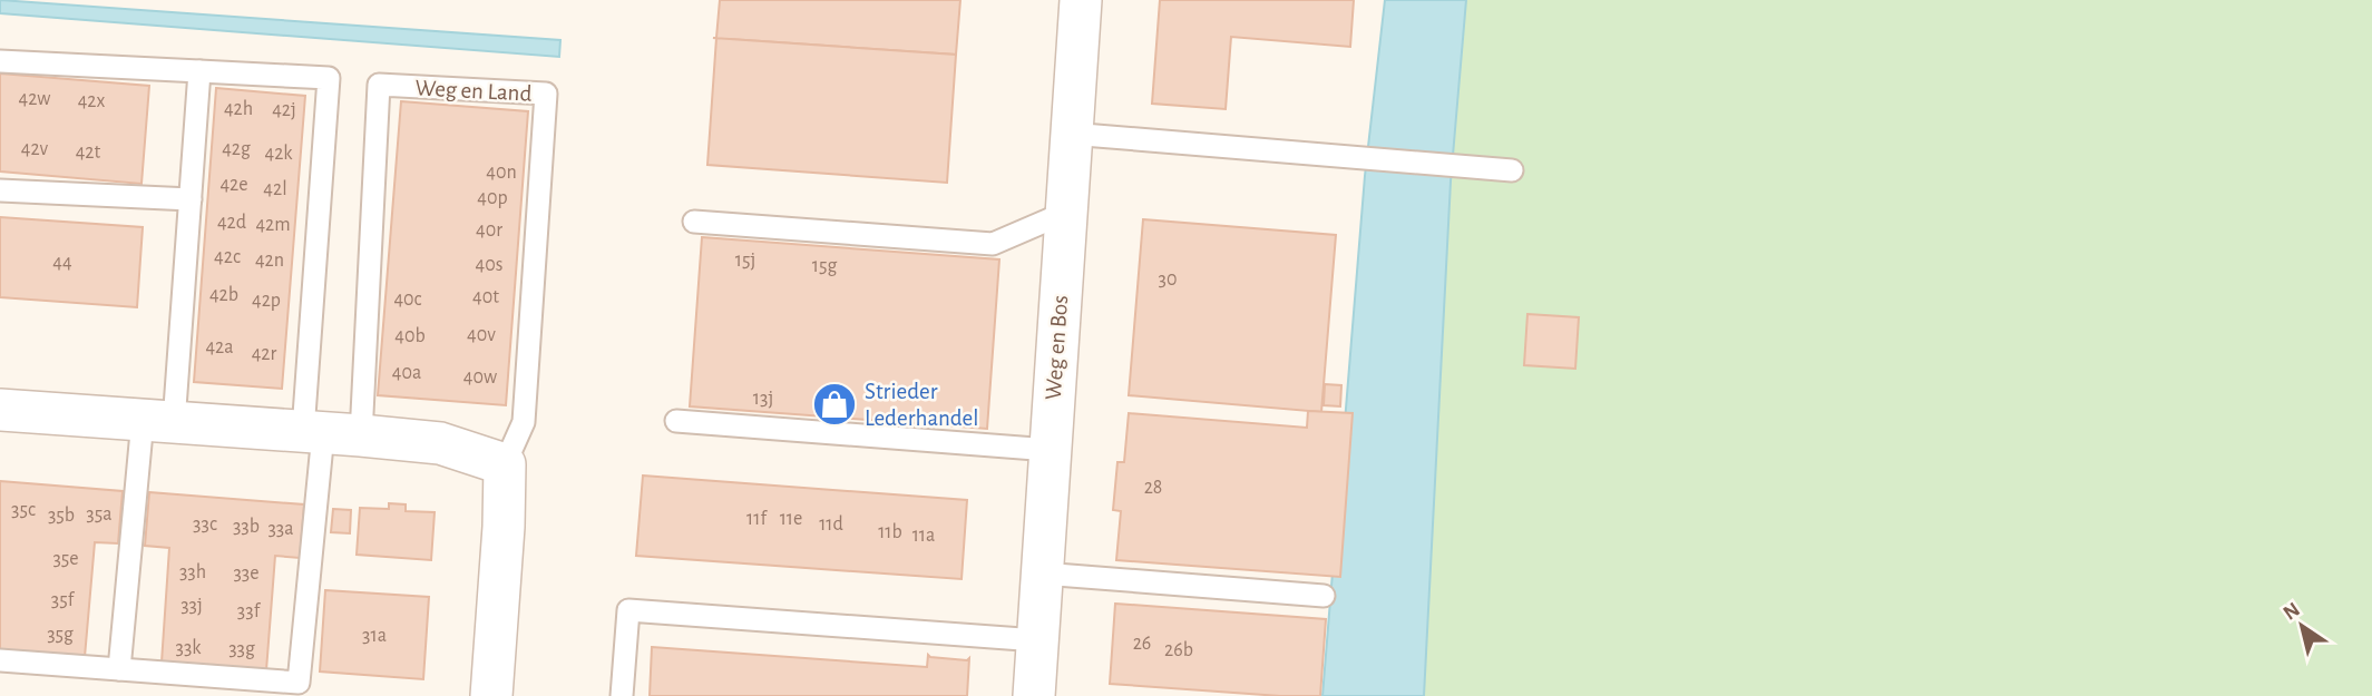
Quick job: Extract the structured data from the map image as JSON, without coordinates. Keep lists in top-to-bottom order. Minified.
{"streets":{"street":["Weg en Land","Weg en Bos"]},"places":{"shop":["Strieder Lederhandel"]},"house_numbers":["42w","42x","42h","42j","42v","42g","42t","42k","40n","42e","42l","40p","42d","42m","40r","42c","42n","15j","44","40s","15g","30","42b","40t","40c","42p","40v","40b","42a","42r","40a","40w","13j","28","35c","35a","35b","11f","11e","33c","11d","33b","33a","11b","11a","35e","33h","33e","35f","33j","33f","35g","31a","26","33k","33g","26b"],"north":"top left"}
